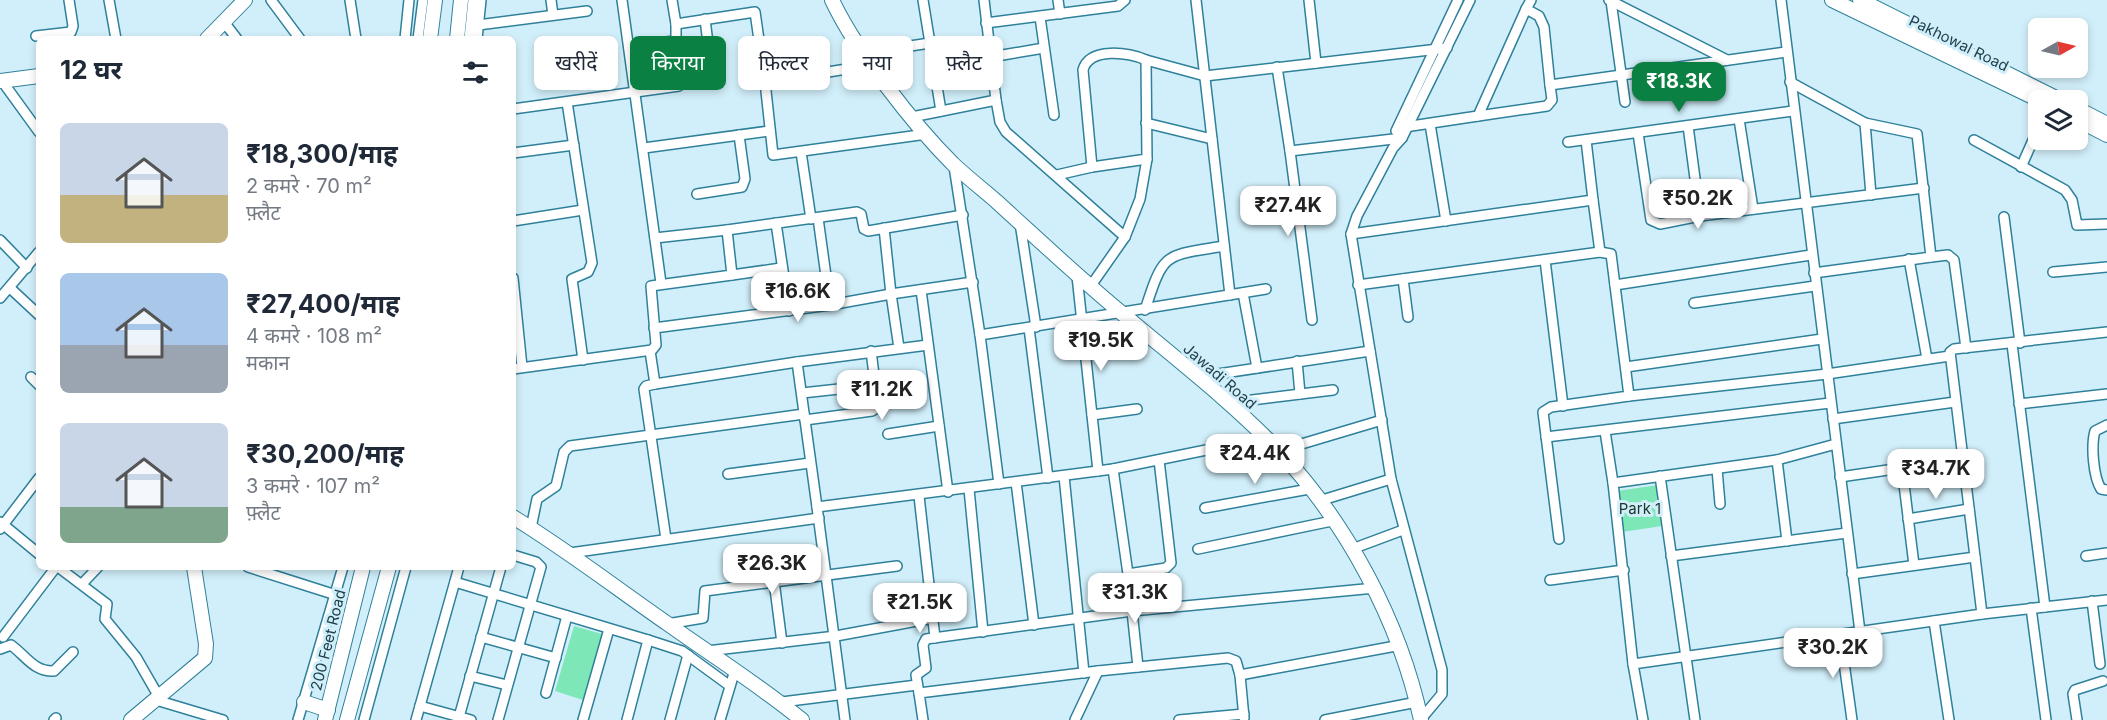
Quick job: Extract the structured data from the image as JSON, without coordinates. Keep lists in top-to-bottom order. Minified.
{"streets":{"street":["Pakhowal Road","Jawadi Road","200 Feet Road"]},"parks":["Park 1"],"north":"right","page":{"chip":["खरीदें","किराया","फ़िल्टर","नया","फ़्लैट"],"heading":"12 घर","price":["₹18.3K","₹50.2K","₹27.4K","₹16.6K","₹19.5K","₹11.2K","₹24.4K","₹34.7K","₹26.3K","₹31.3K","₹21.5K","₹30.2K"],"list":[{"name":"₹18,300/माह","note":"2 कमरे · 70 m² · फ़्लैट"},{"name":"₹27,400/माह","note":"4 कमरे · 108 m² · मकान"},{"name":"₹30,200/माह","note":"3 कमरे · 107 m² · फ़्लैट"}]}}
